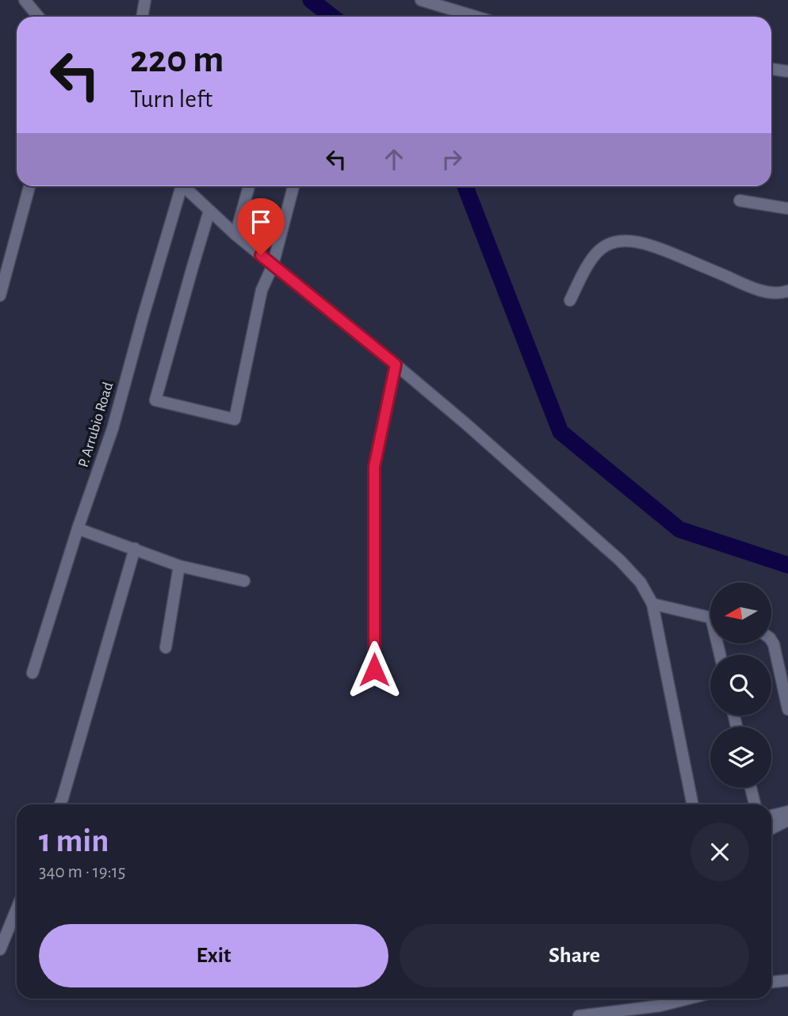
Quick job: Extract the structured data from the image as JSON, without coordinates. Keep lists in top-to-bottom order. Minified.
{"streets":{"street":["P. Arrubio Road"]},"north":"left","page":{"turn":["220 m","Turn left"],"heading":["1 min","340 m · 19:15"],"buttons":["Exit","Share"]}}
